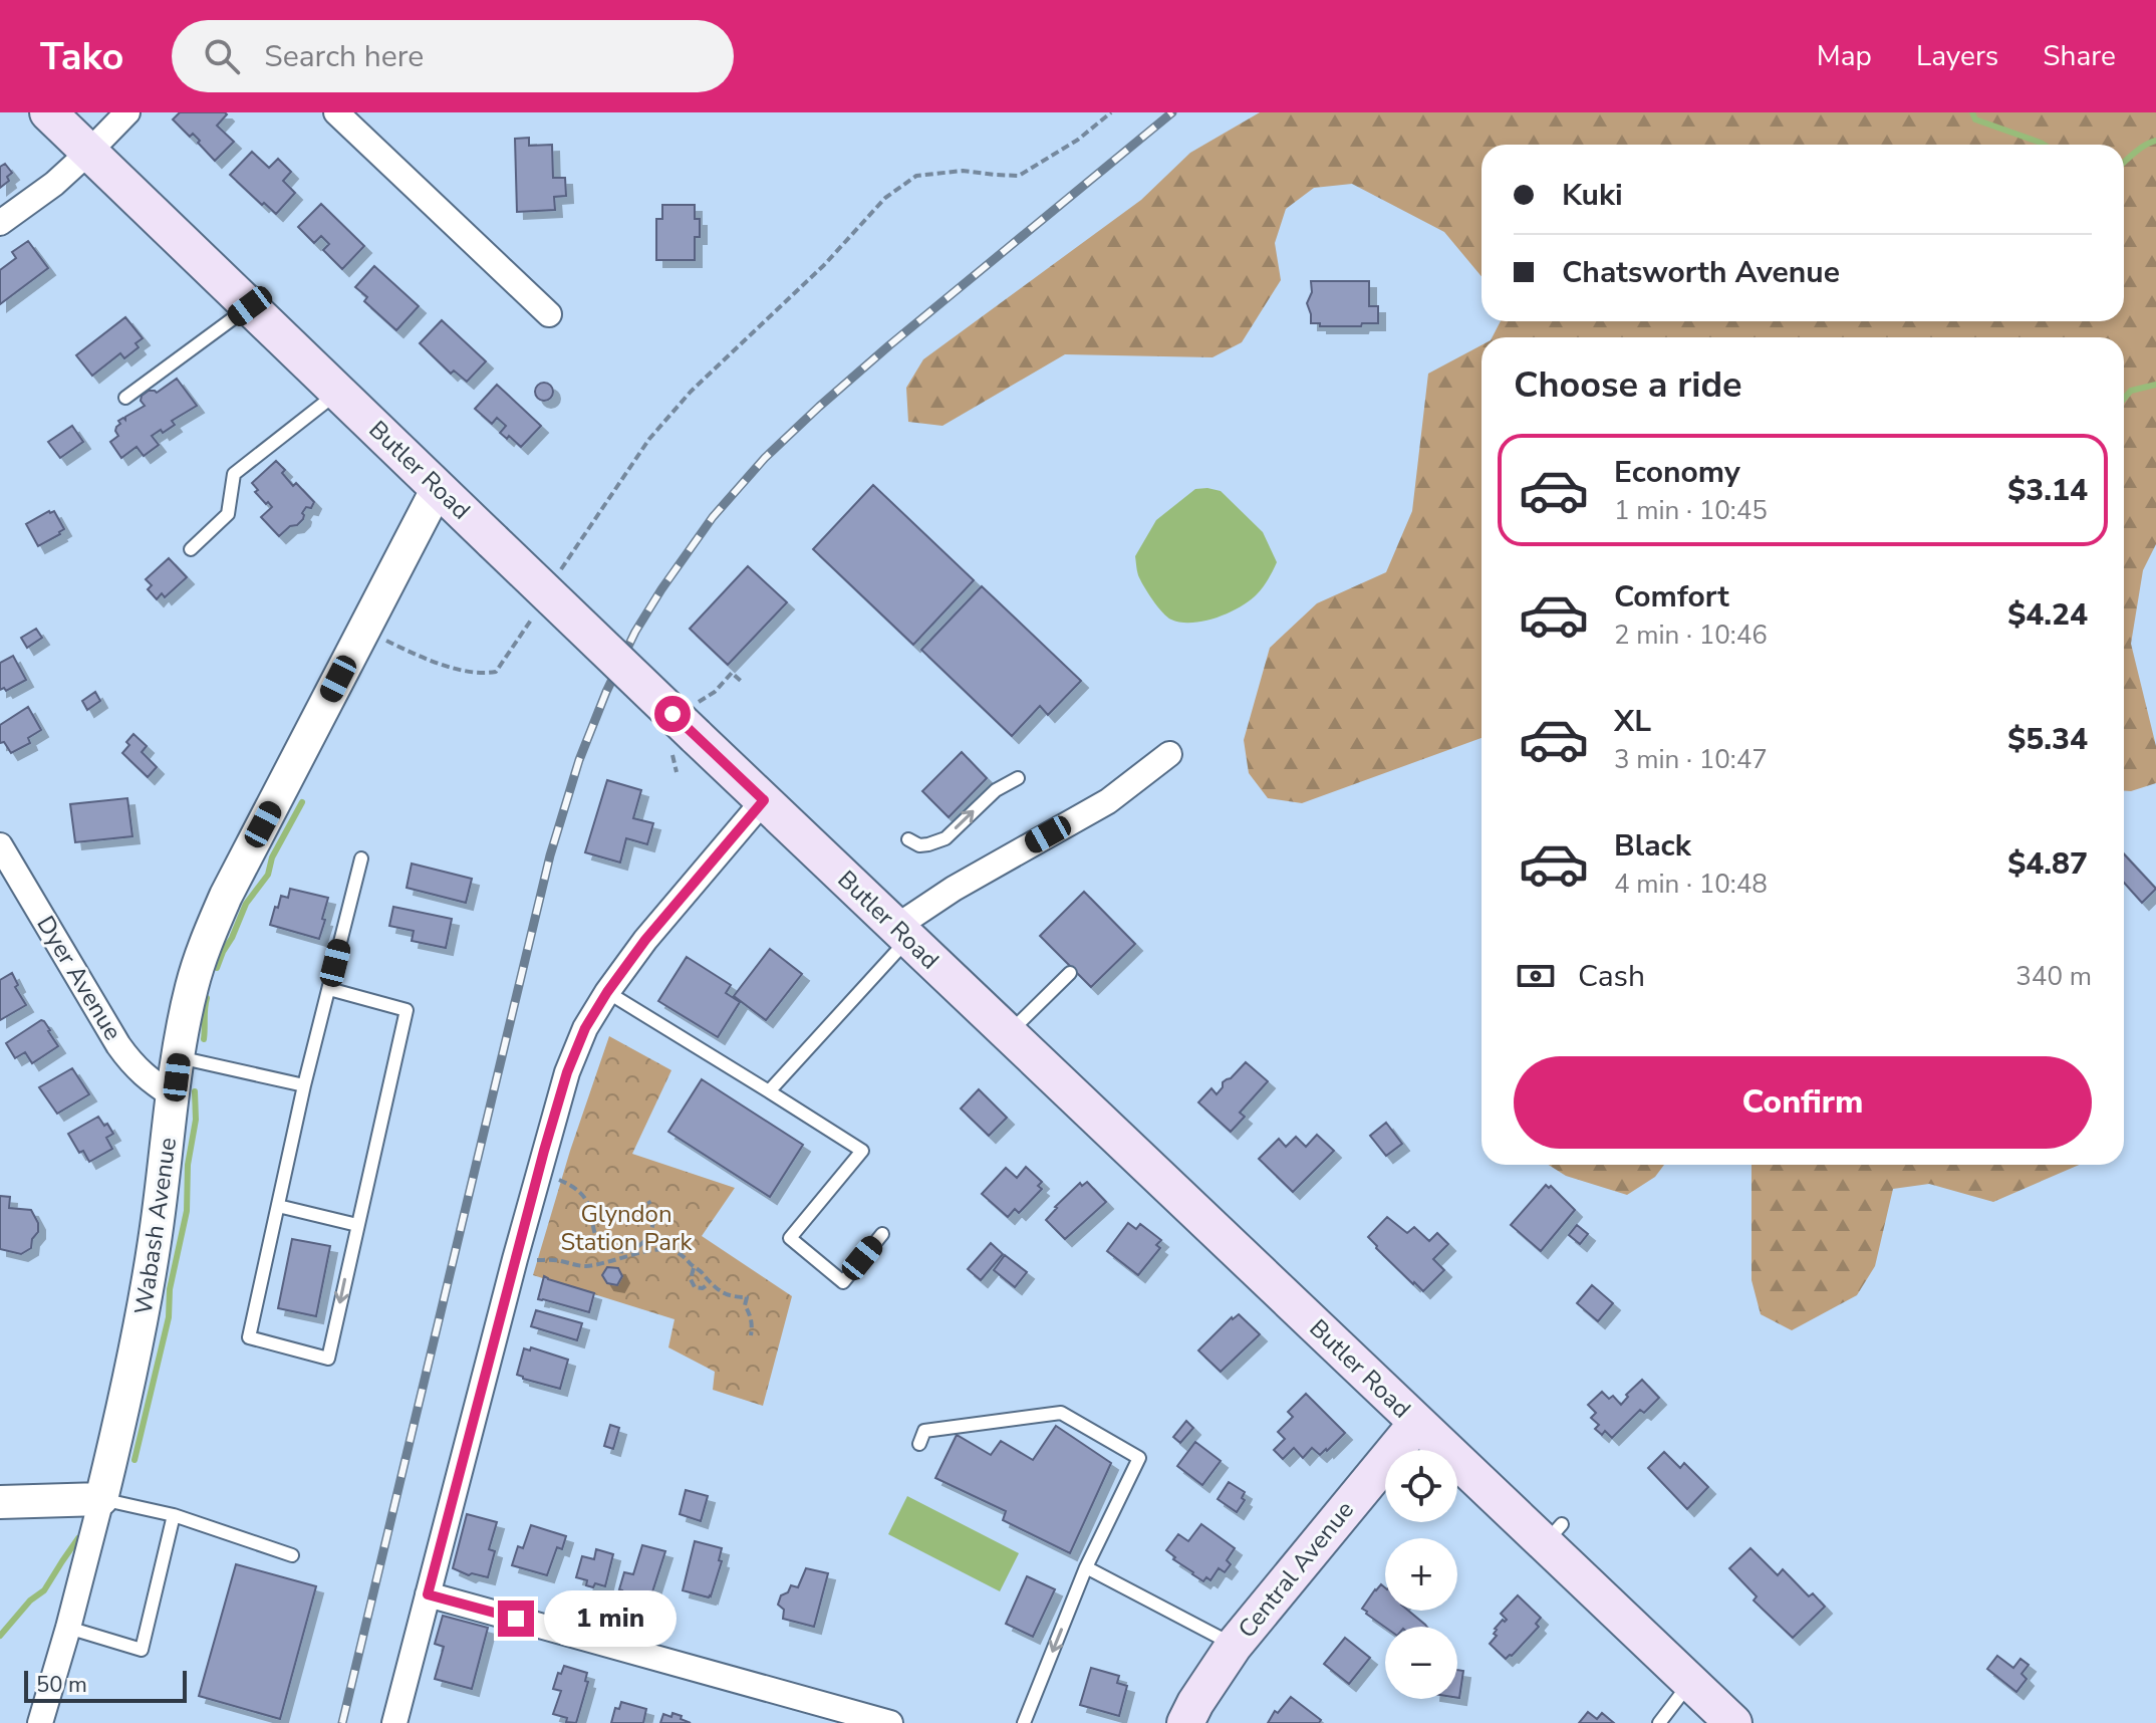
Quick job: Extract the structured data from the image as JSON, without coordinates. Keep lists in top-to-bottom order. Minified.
{"streets":{"main road":["Butler Road","Central Avenue"],"street":["Dyer Avenue","Wabash Avenue"]},"crossings":[["Butler Road","Wabash Avenue"],["Butler Road","Central Avenue"],["Dyer Avenue","Wabash Avenue"]],"parks":["Glyndon Station Park"],"scale_bar":"50 m","page":{"header":"Tako","search":"Search here","nav":["Map","Layers","Share"],"banner":["Kuki","Chatsworth Avenue"],"heading":"Choose a ride","list":[{"name":"Economy","note":"1 min · 10:45","value":"$3.14"},{"name":"Comfort","note":"2 min · 10:46","value":"$4.24"},{"name":"XL","note":"3 min · 10:47","value":"$5.34"},{"name":"Black","note":"4 min · 10:48","value":"$4.87"}],"pay":["Cash","340 m"],"buttons":"Confirm","map_buttons":["+","−"],"bubble":"1 min","scale":"50 m"}}
